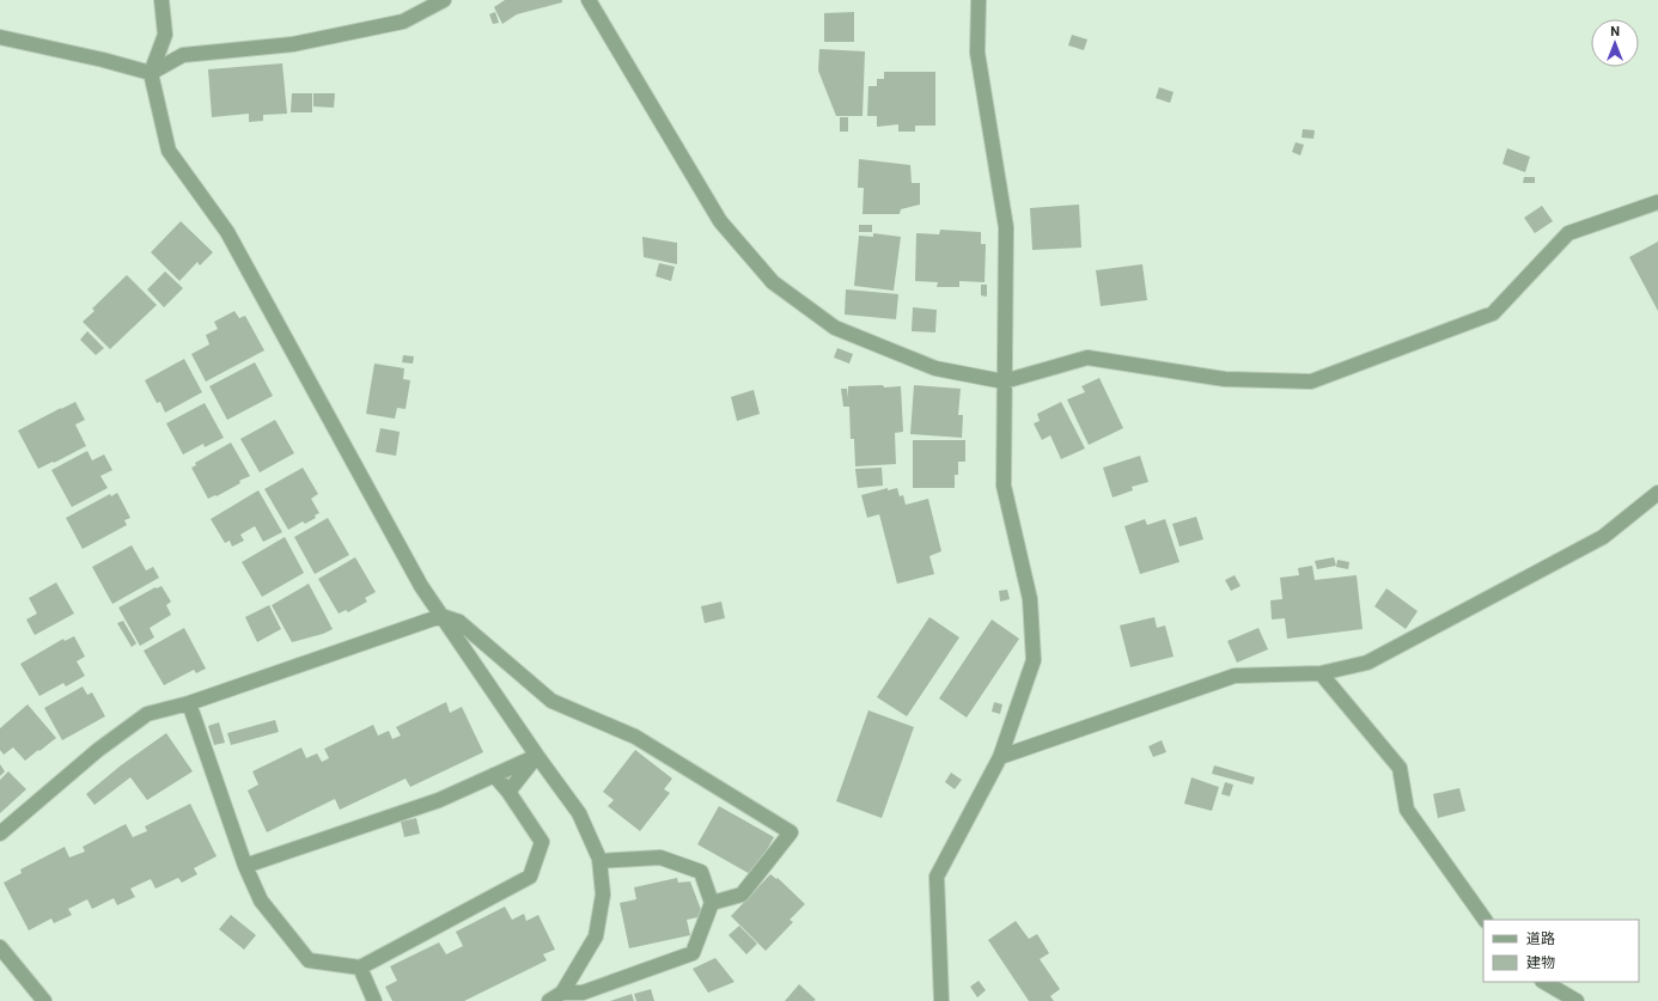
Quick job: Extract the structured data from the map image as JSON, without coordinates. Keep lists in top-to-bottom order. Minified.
{"legend":["道路","建物"],"north":"top"}
